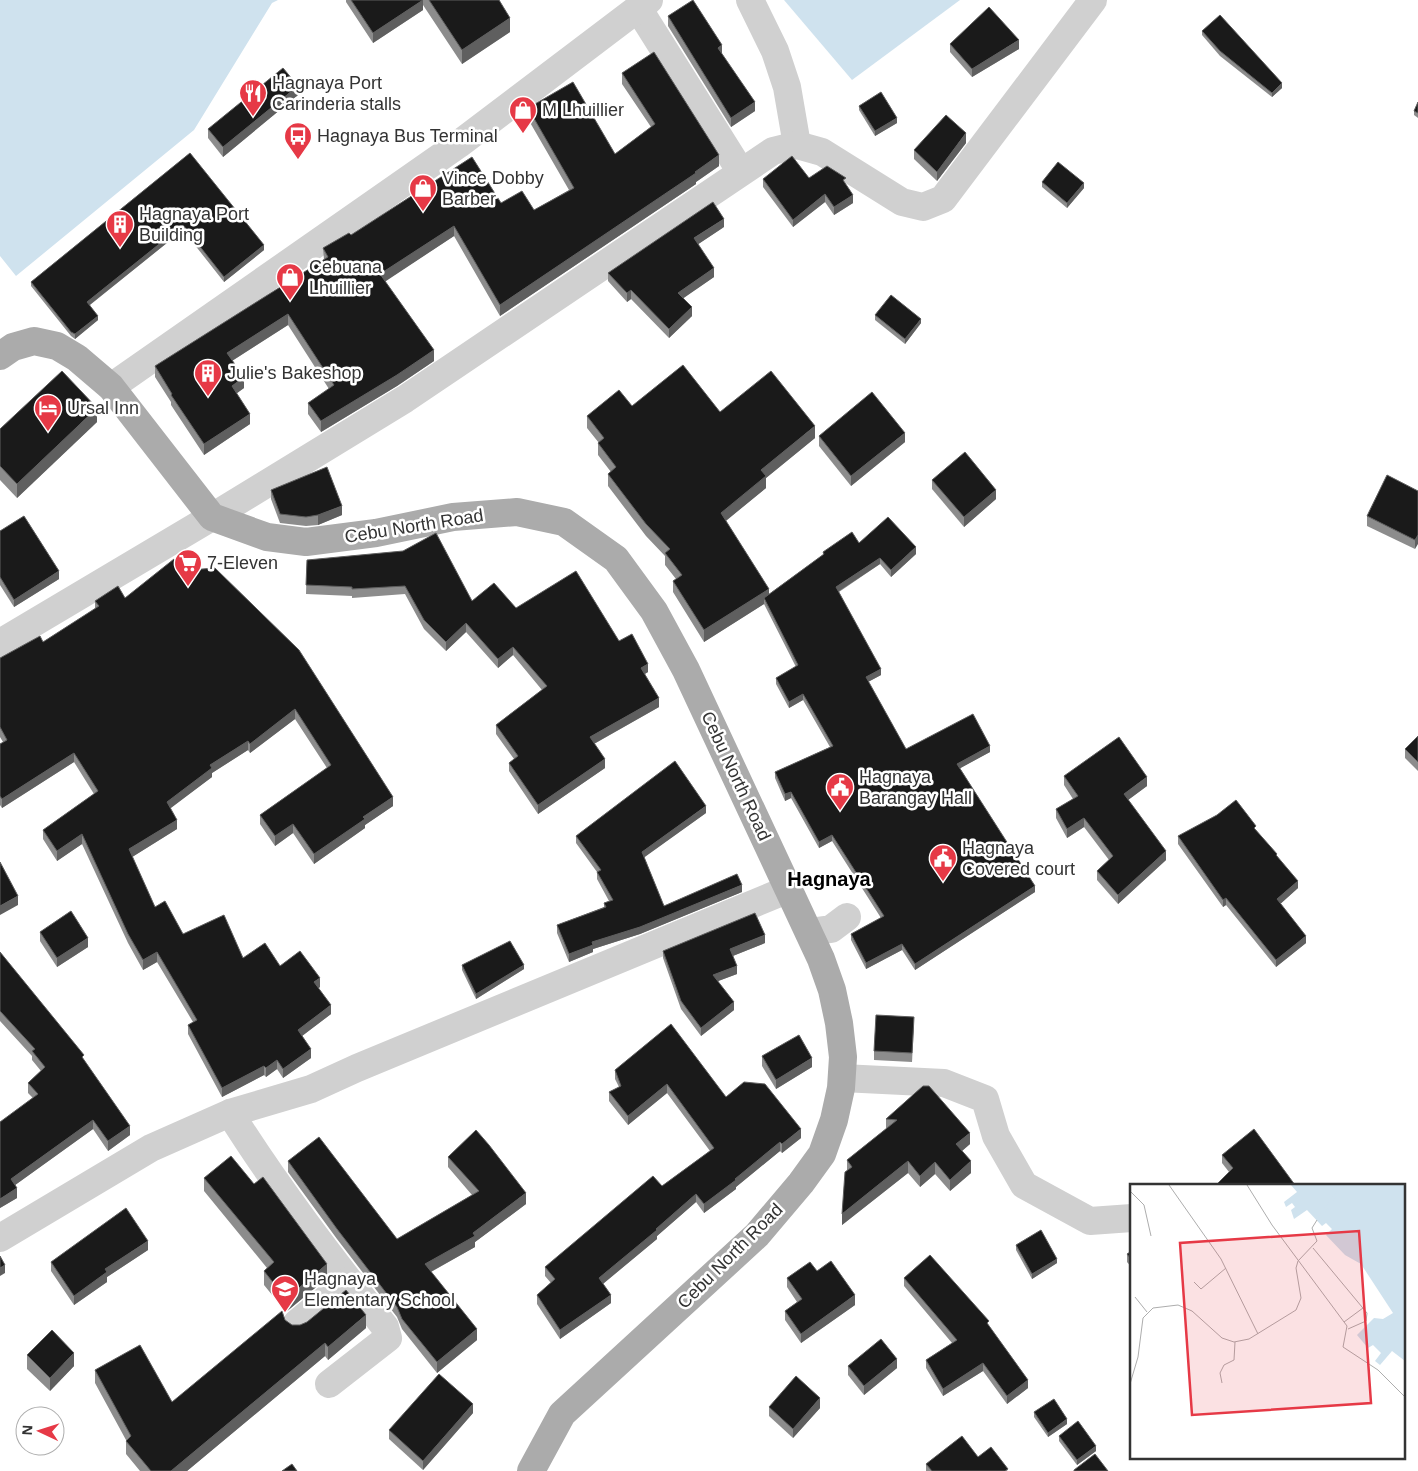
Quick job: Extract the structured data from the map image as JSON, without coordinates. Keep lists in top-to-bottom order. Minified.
{"streets":{"main road":["Cebu North Road"]},"districts":["Hagnaya"],"places":{"restaurant":["Hagnaya Port Carinderia stalls"],"shop":["M Lhuillier","Vince Dobby Barber","Cebuana Lhuillier"],"bus stop":["Hagnaya Bus Terminal"],"building":["Hagnaya Port Building","Julie's Bakeshop"],"hotel":["Ursal Inn"],"supermarket":["7-Eleven"],"public building":["Hagnaya Barangay Hall","Hagnaya Covered court"],"school or university":["Hagnaya Elementary School"]},"north":"left"}
